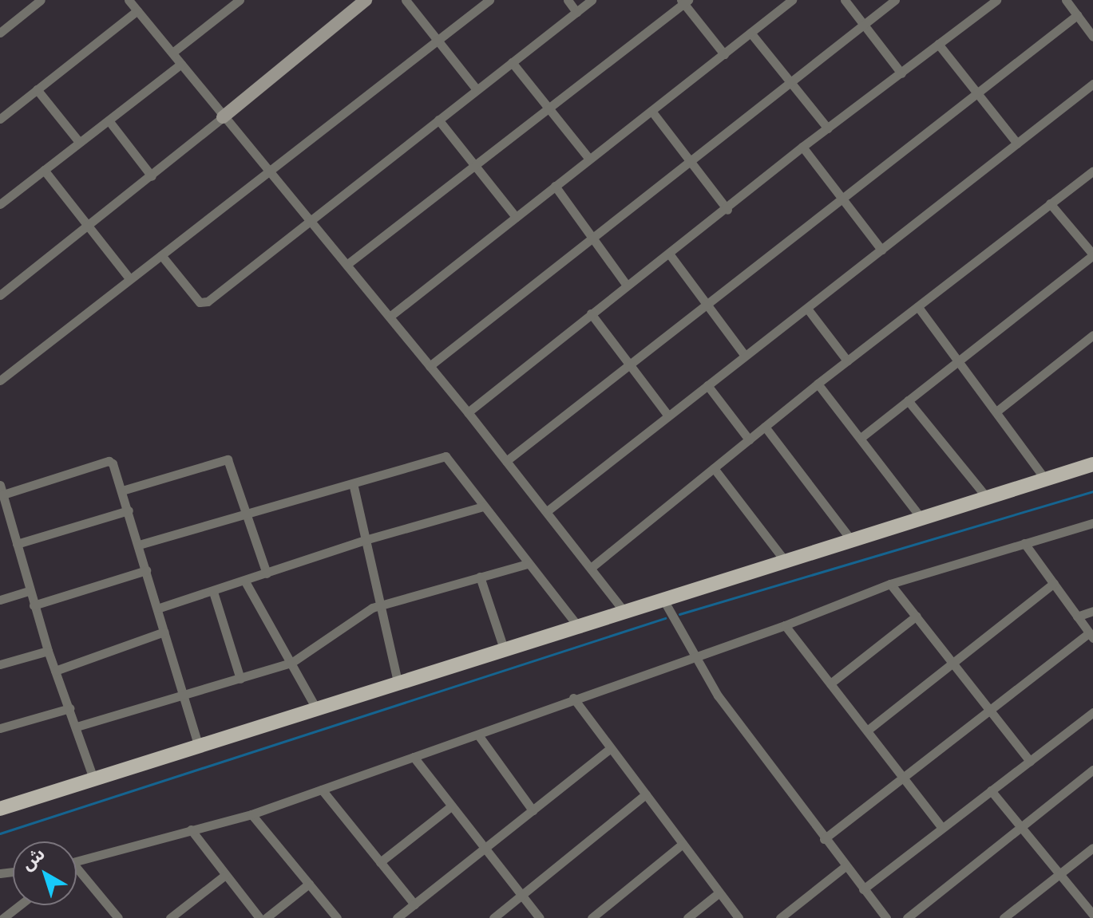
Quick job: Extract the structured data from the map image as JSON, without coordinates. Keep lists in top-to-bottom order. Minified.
{"north":"top left"}
